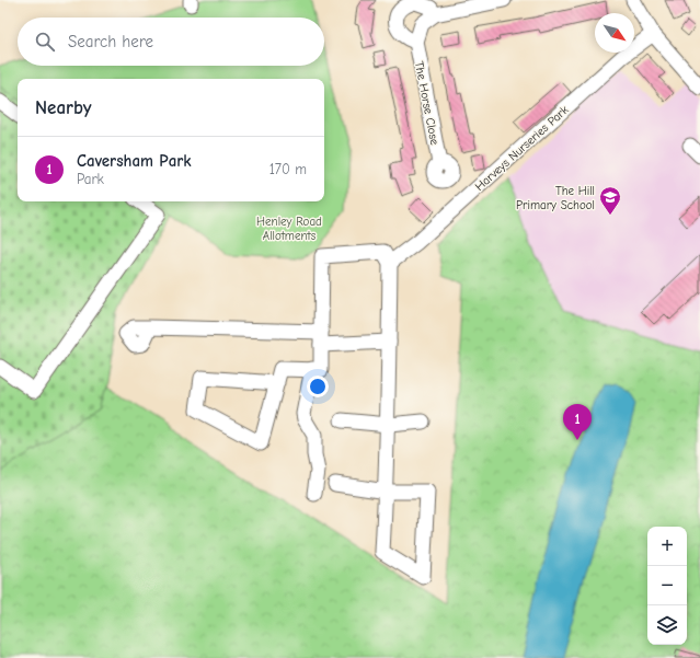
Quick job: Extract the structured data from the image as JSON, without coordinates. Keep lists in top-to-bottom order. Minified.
{"streets":{"street":["The Horse Close","Harveys Nurseries Park"]},"parks":["Henley Road Allotments"],"places":{"school or university":["The Hill Primary School"]},"north":"bottom right","page":{"search":"Search here","heading":"Nearby","list":[{"mark":"1","name":"Caversham Park","note":"Park","value":"170 m"}],"pins":"1","map_buttons":["+","−"]}}
